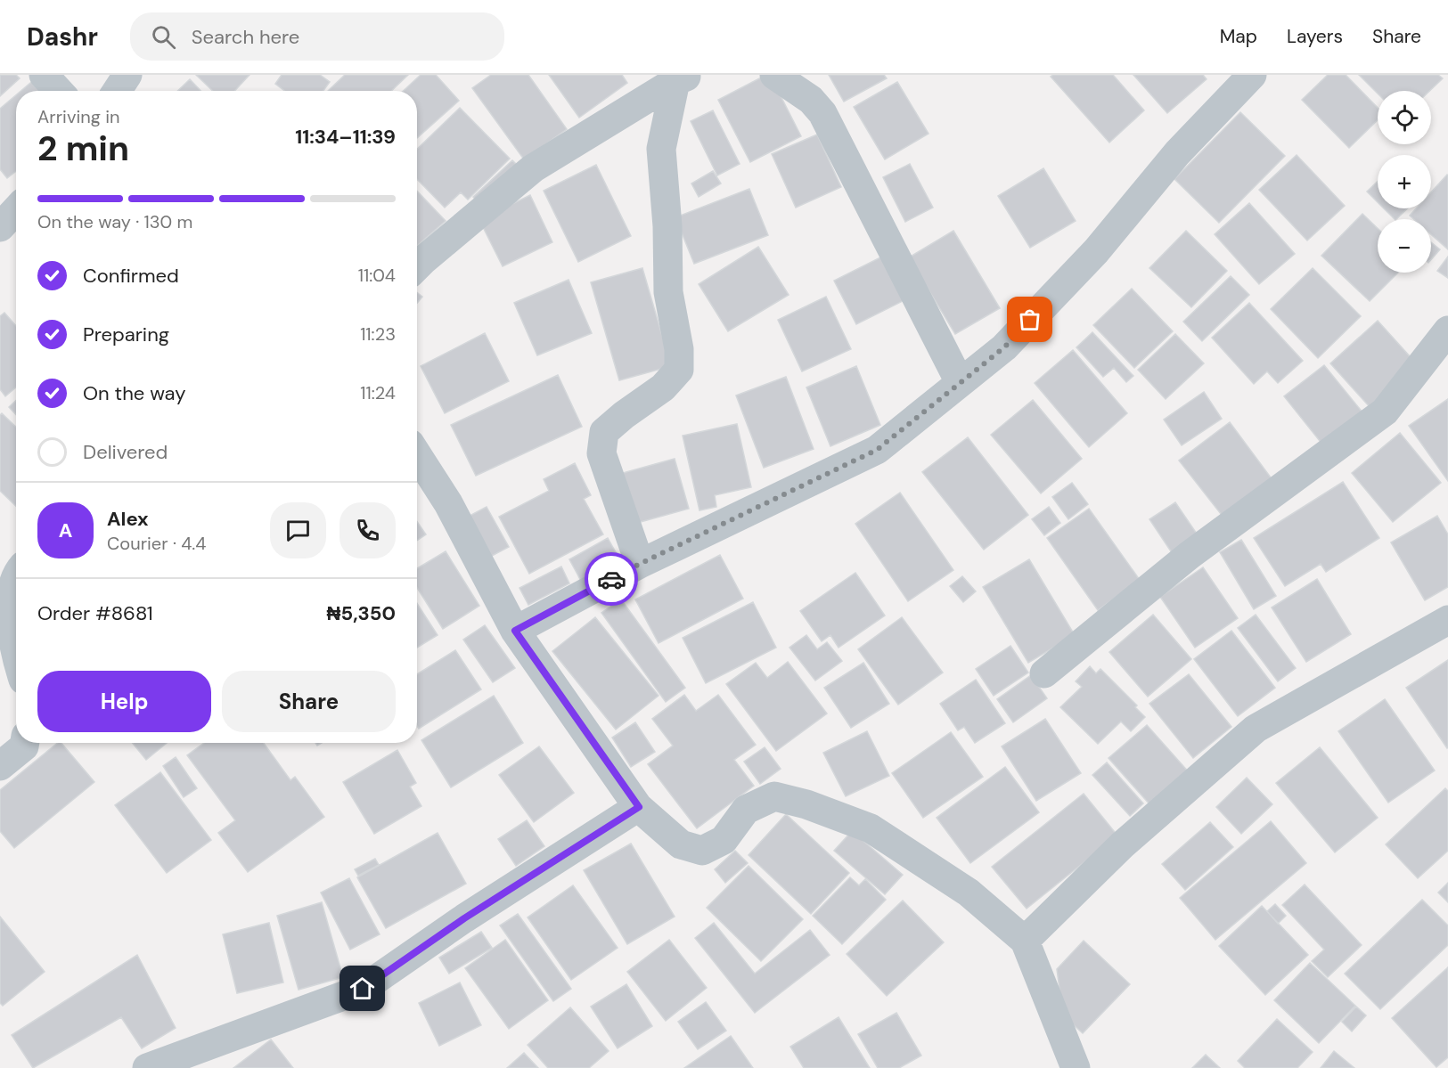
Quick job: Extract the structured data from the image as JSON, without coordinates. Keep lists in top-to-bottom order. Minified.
{"page":{"header":"Dashr","search":"Search here","nav":["Map","Layers","Share"],"map_buttons":["+","−"],"heading":["2 min","Arriving in","11:34–11:39"],"panel":["Alex","Courier · 4.4","Order #8681","₦5,350"],"bar":"On the way · 130 m","list":[["Confirmed","11:04"],["Preparing","11:23"],["On the way","11:24"],"Delivered"],"round":"A","buttons":["Help","Share"]}}
